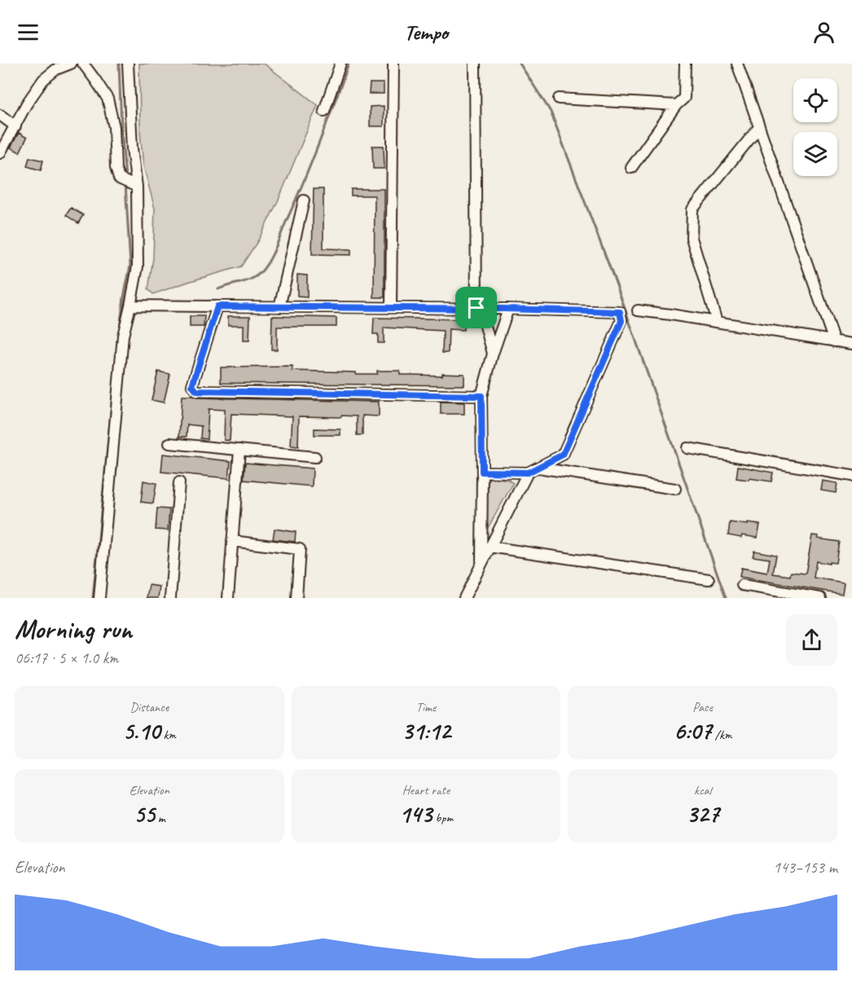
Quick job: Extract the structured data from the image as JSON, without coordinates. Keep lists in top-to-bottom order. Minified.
{"page":{"header":"Tempo","heading":["Morning run","06:17 · 5 × 1.0 km"],"stats":[["Distance","5.10 km"],["Time","31:12"],["Pace","6:07 /km"],["Elevation","55 m"],["Heart rate","143 bpm"],["kcal","327"]],"chart":["Elevation","143–153 m"]}}
